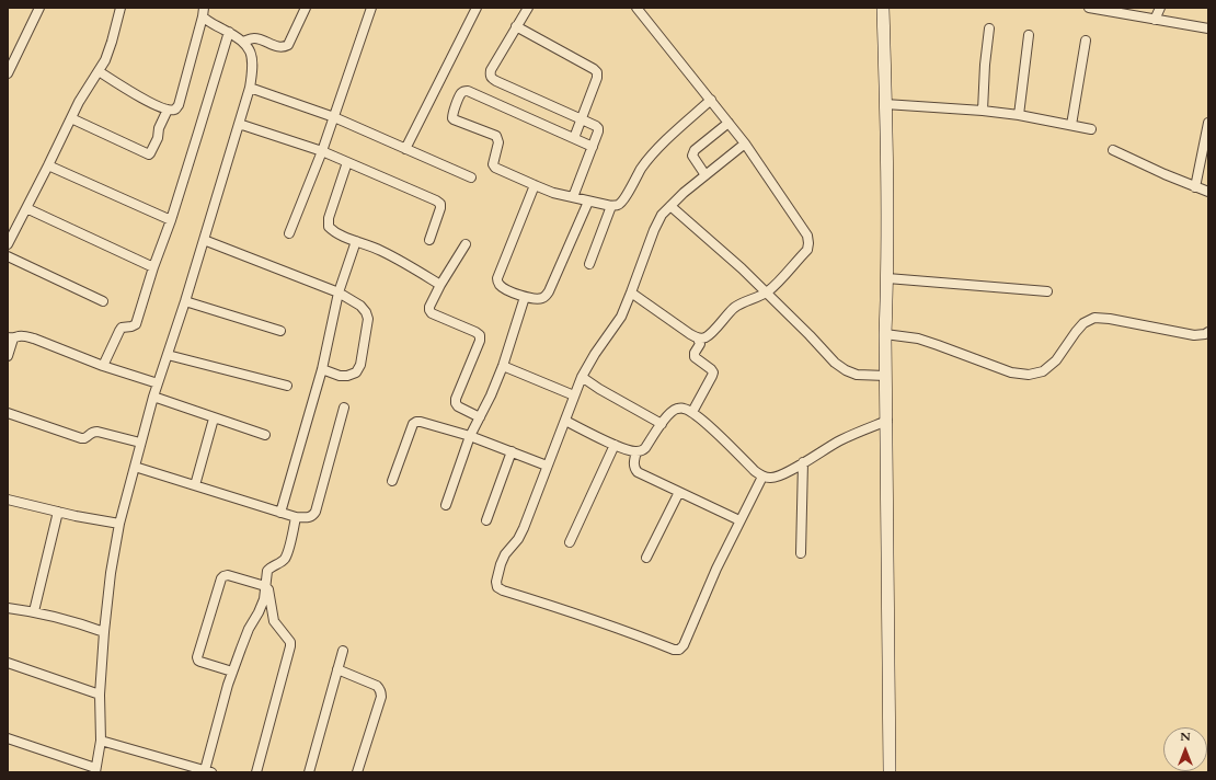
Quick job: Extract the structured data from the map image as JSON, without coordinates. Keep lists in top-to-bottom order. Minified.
{"north":"top"}
